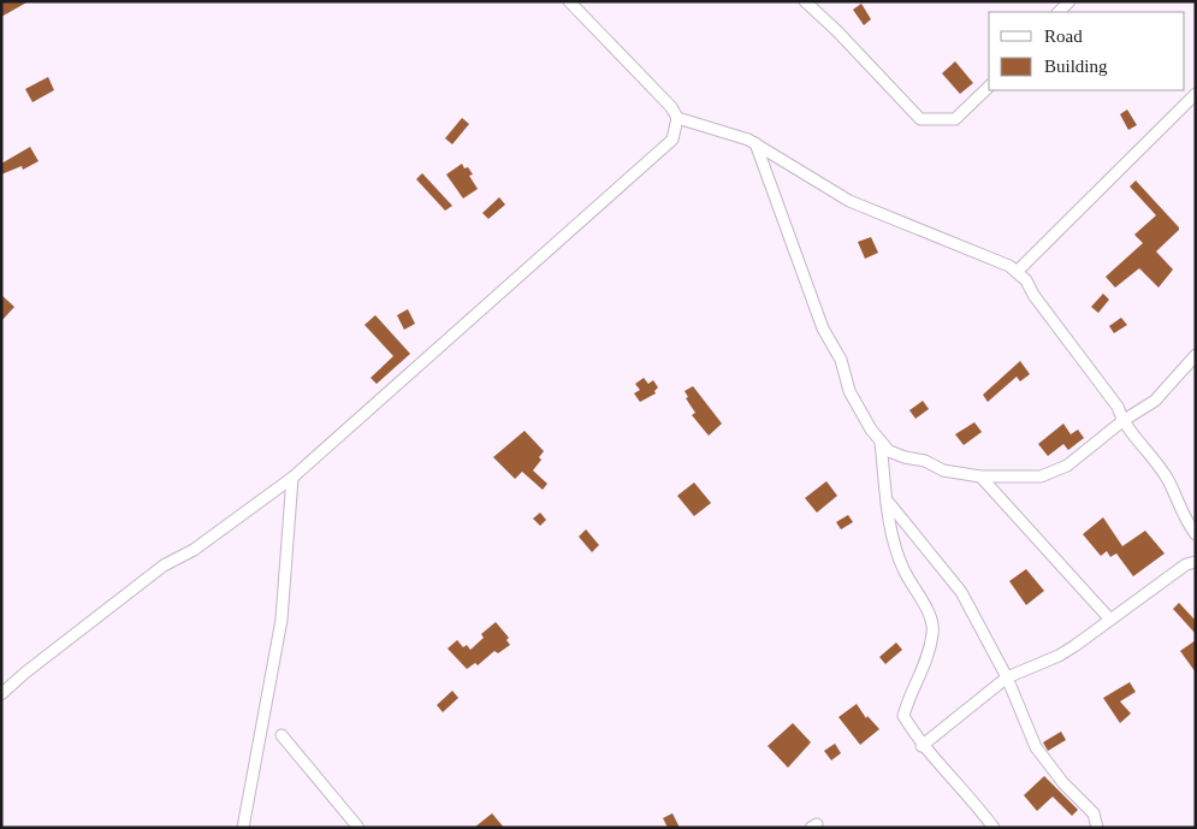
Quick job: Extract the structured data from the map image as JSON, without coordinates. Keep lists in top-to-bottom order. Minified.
{"legend":["Road","Building"]}
